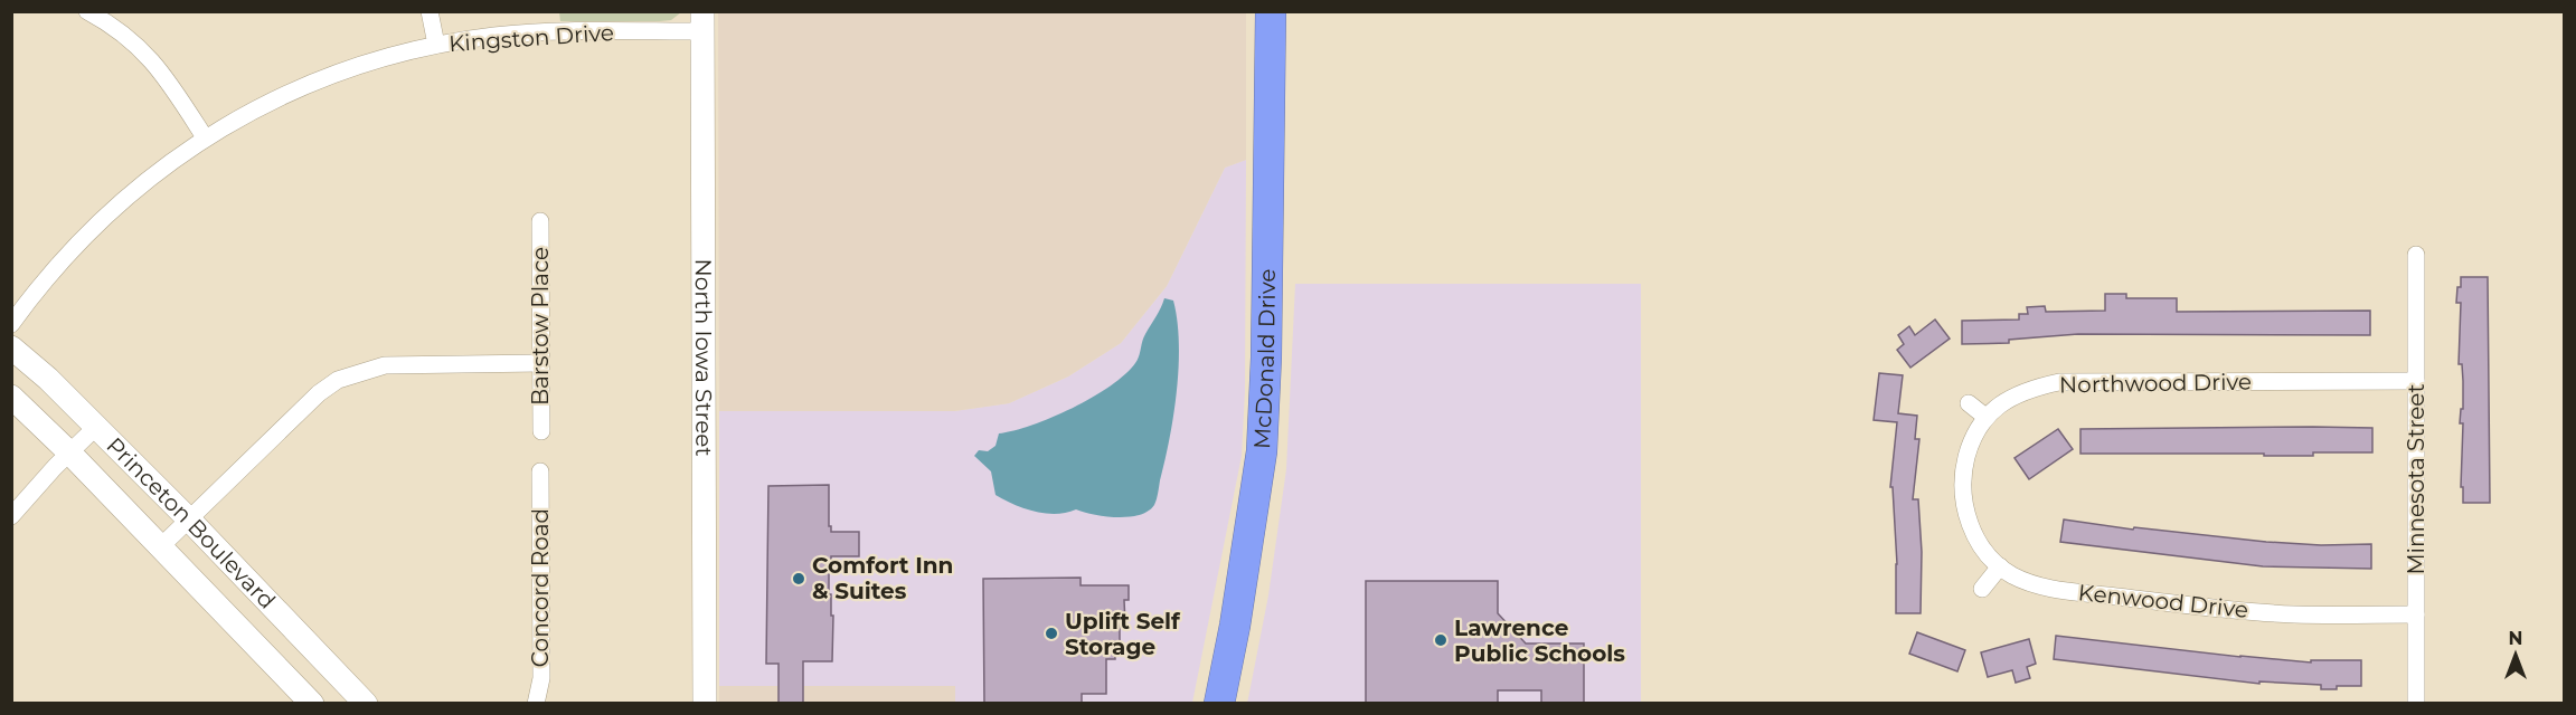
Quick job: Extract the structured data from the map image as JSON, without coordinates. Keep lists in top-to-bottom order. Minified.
{"streets":{"highway":["McDonald Drive"],"street":["Kingston Drive","Barstow Place","North Iowa Street","Northwood Drive","Minnesota Street","Princeton Boulevard","Concord Road","Kenwood Drive"]},"crossings":[["Kingston Drive","North Iowa Street"],["Northwood Drive","Minnesota Street"],["Northwood Drive","Kenwood Drive"],["Minnesota Street","Kenwood Drive"]],"places":["Comfort Inn & Suites","Uplift Self Storage","Lawrence Public Schools"],"north":"top"}
